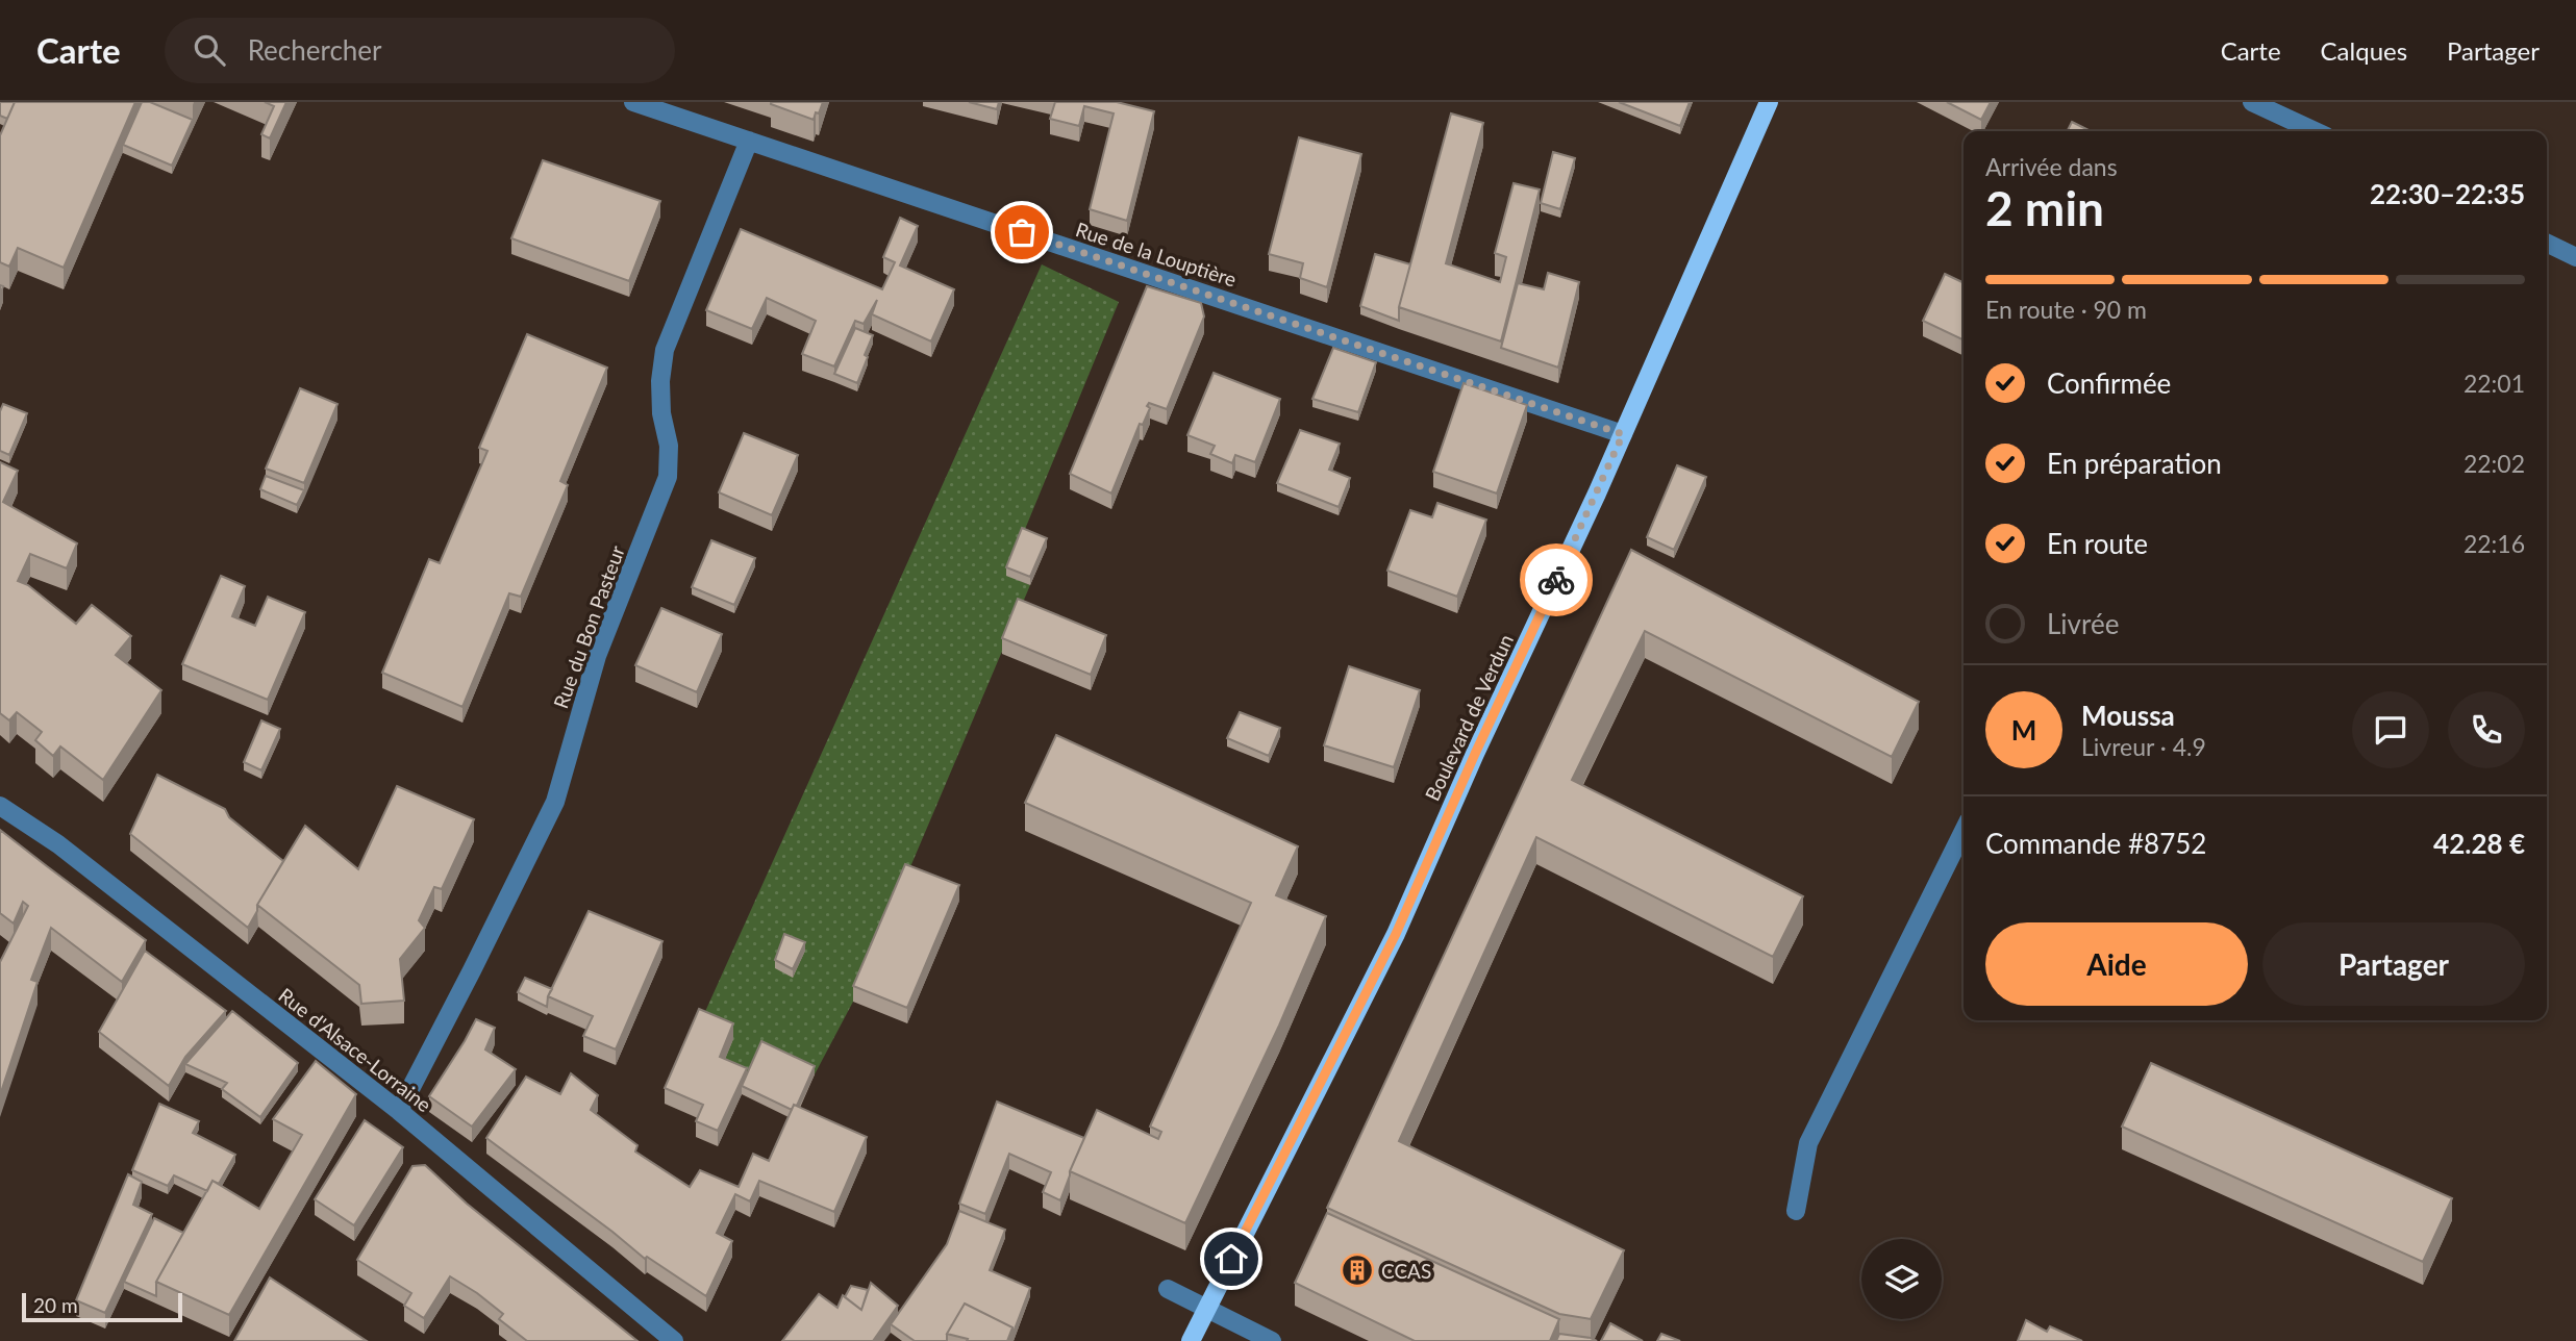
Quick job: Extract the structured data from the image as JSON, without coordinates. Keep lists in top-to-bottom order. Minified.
{"streets":{"main road":["Boulevard de Verdun"],"street":["Rue de la Louptière","Rue du Bon Pasteur","Rue d'Alsace-Lorraine"]},"crossings":[["Rue de la Louptière","Rue du Bon Pasteur"],["Rue de la Louptière","Boulevard de Verdun"],["Rue du Bon Pasteur","Rue d'Alsace-Lorraine"]],"places":{"building":["CCAS"]},"scale_bar":"20 m","page":{"header":"Carte","search":"Rechercher","nav":["Carte","Calques","Partager"],"heading":["2 min","Arrivée dans","22:30–22:35"],"panel":["Moussa","Livreur · 4.9","Commande #8752","42.28 €"],"bar":"En route · 90 m","list":[["Confirmée","22:01"],["En préparation","22:02"],["En route","22:16"],"Livrée"],"round":"M","buttons":["Aide","Partager"],"scale":"20 m"}}
